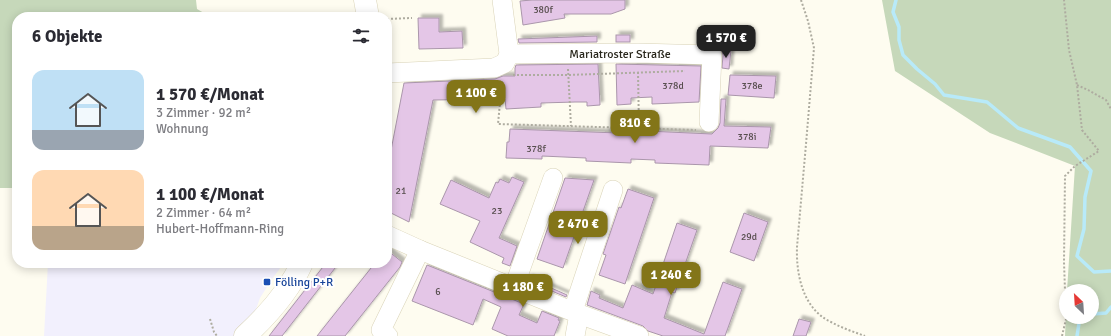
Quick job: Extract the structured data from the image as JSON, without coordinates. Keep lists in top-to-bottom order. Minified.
{"streets":{"street":["Mariatroster Straße"]},"places":{"transit":["Fölling P+R"]},"house_numbers":["380f","378d","378e","378i","378f","21","23","29d","6"],"north":"top left","page":{"heading":"6 Objekte","price":["1 570 €","1 100 €","810 €","2 470 €","1 240 €","1 180 €"],"list":[{"name":"1 570 €/Monat","note":"3 Zimmer · 92 m² · Wohnung"},{"name":"1 100 €/Monat","note":"2 Zimmer · 64 m² · Hubert-Hoffmann-Ring"}]}}
